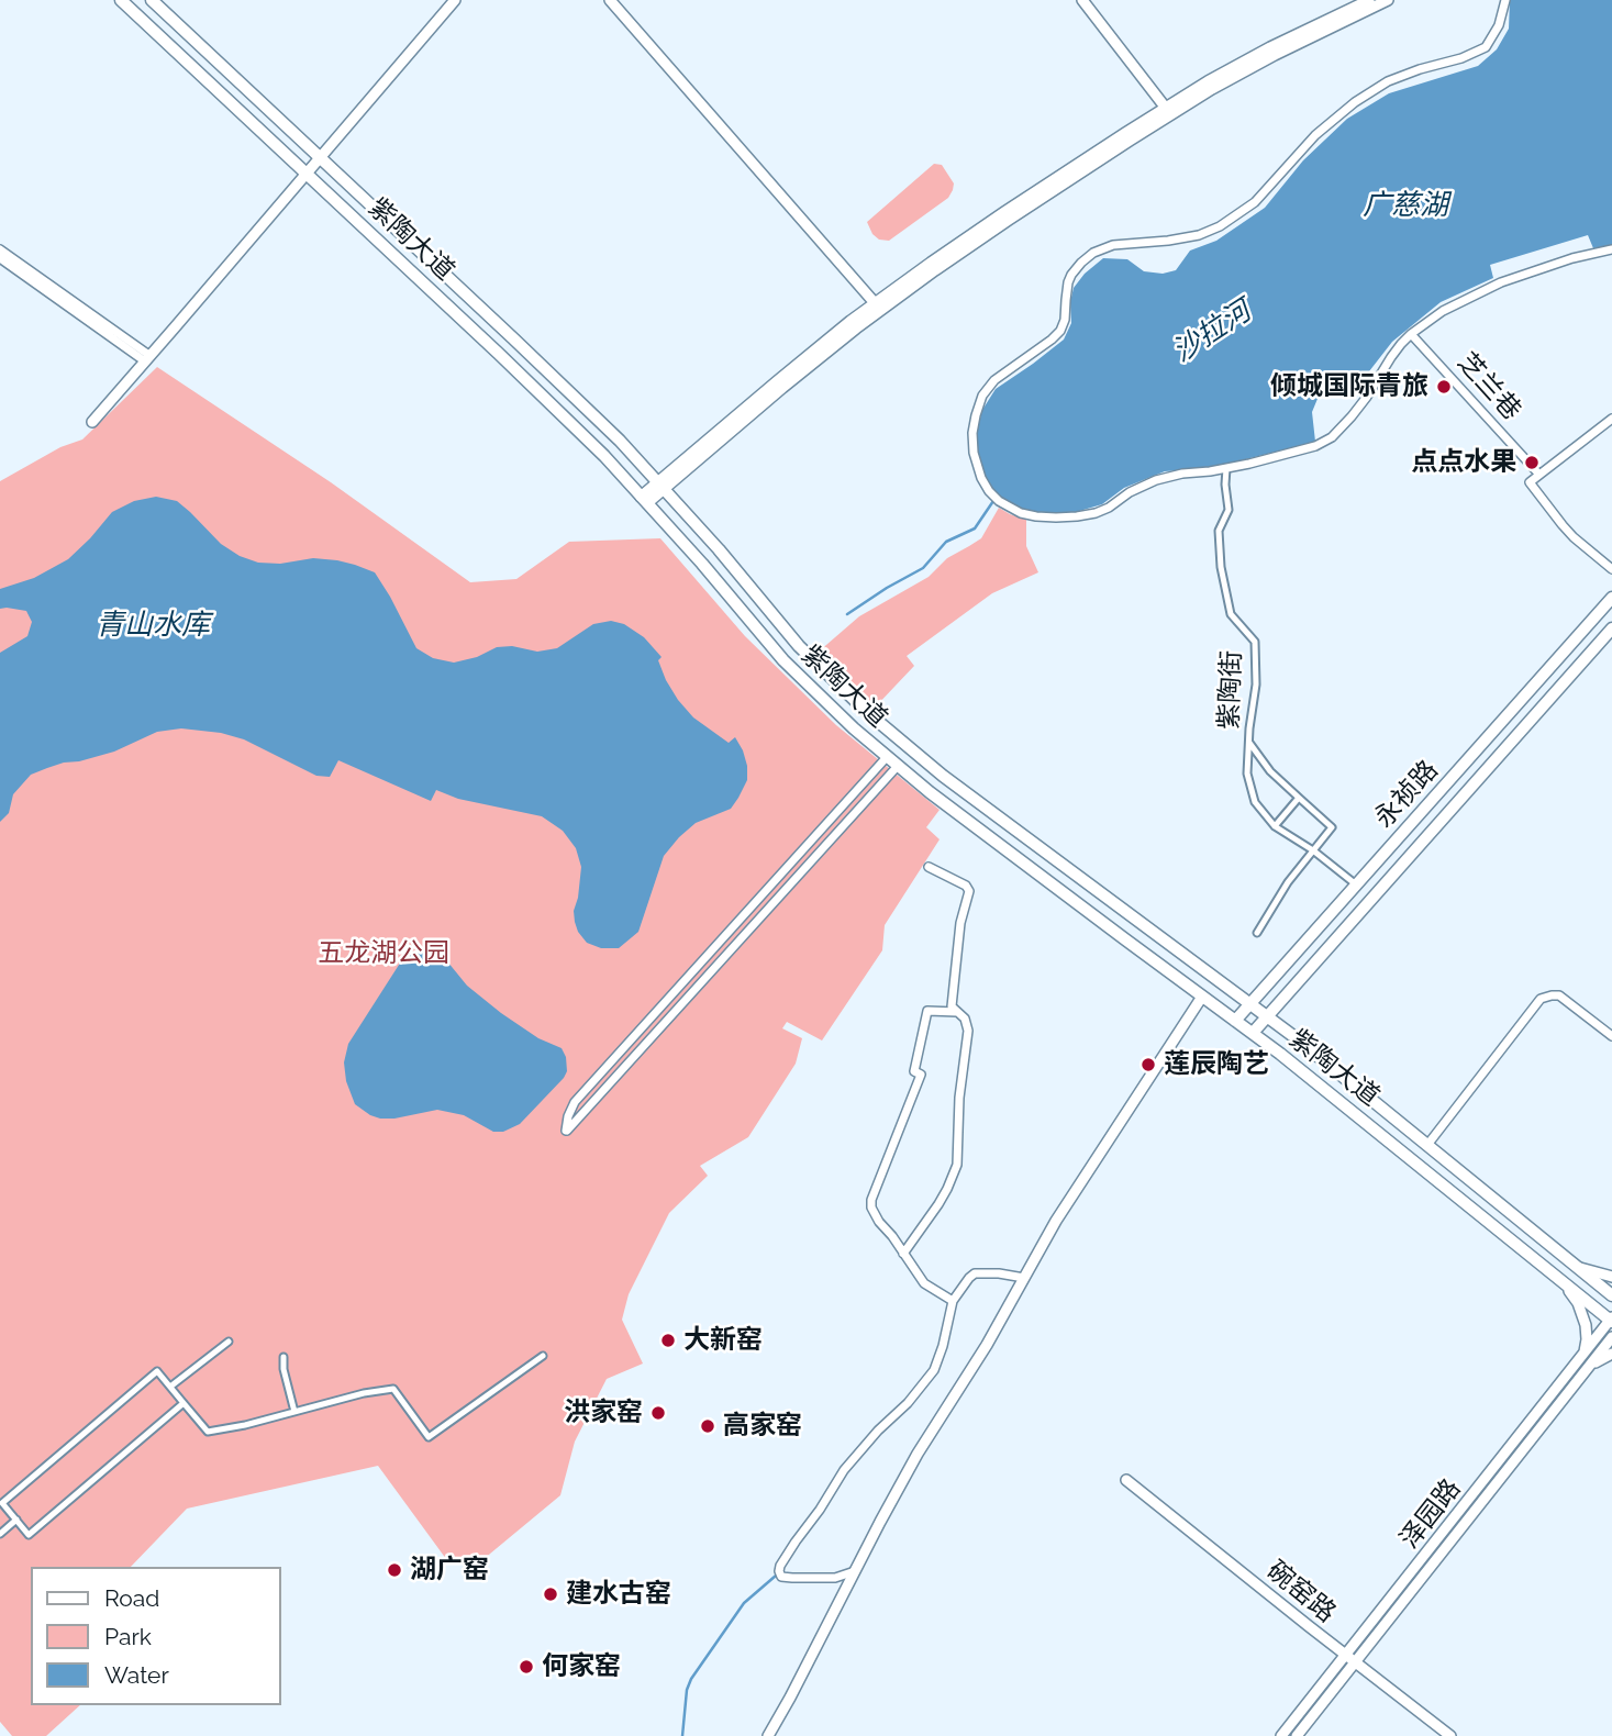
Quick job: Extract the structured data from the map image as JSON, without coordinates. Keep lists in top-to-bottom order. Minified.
{"streets":{"main road":["紫陶大道","永祯路"],"street":["芝兰巷","紫陶街","泽园路","碗窑路"]},"crossings":[["紫陶大道","永祯路"],["紫陶大道","泽园路"],["紫陶街","永祯路"],["泽园路","碗窑路"]],"water":["广慈湖","沙拉河","青山水库"],"parks":["五龙湖公园"],"places":["倾城国际青旅","点点水果","莲辰陶艺","大新窑","洪家窑","高家窑","湖广窑","建水古窑","何家窑"],"legend":["Road","Park","Water"]}
